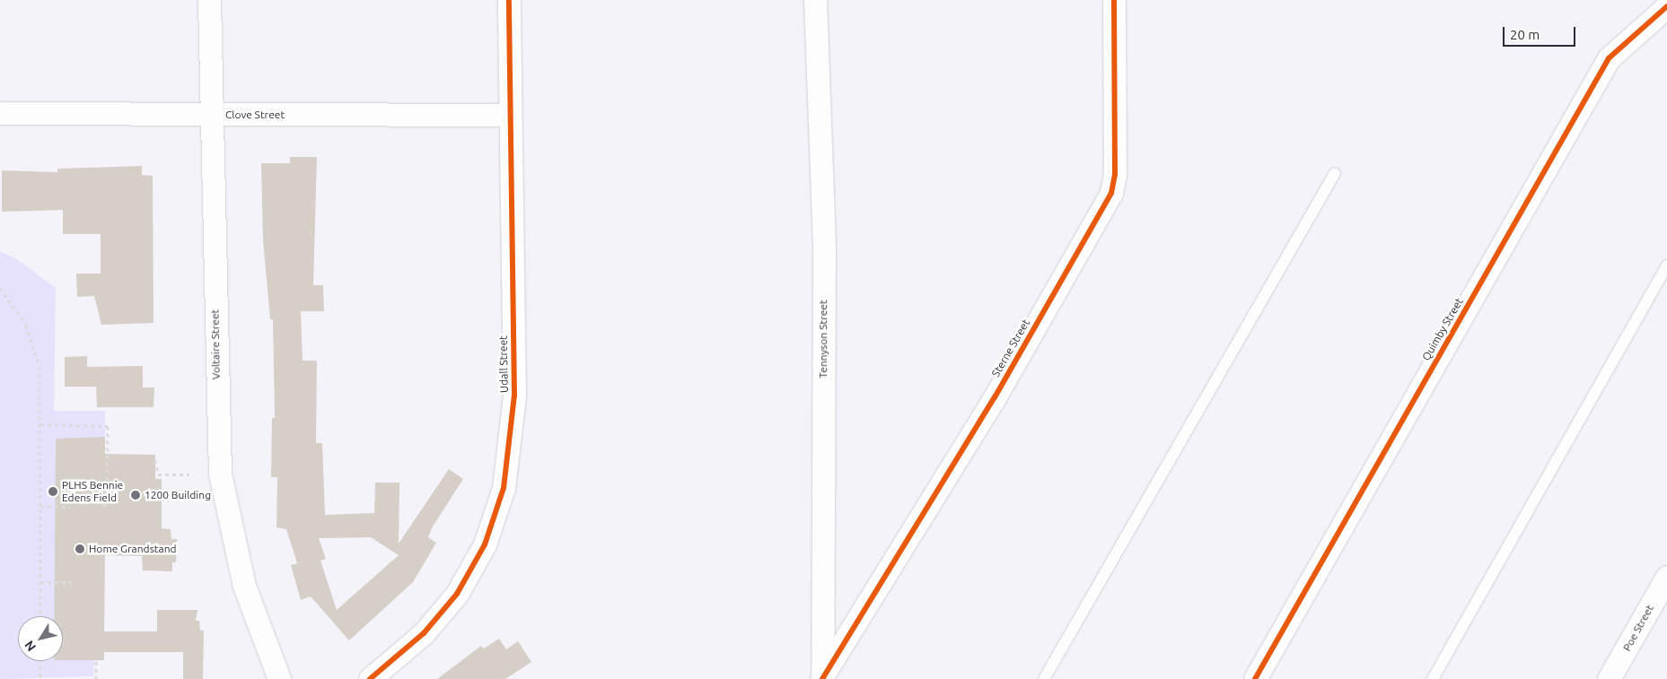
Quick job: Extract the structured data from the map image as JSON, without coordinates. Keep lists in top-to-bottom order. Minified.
{"streets":{"street":["Clove Street","Quimby Street","Tennyson Street","Voltaire Street","Sterne Street","Udall Street","Poe Street"]},"crossings":[["Clove Street","Voltaire Street"],["Clove Street","Udall Street"],["Tennyson Street","Sterne Street"]],"places":["PLHS Bennie Edens Field","1200 Building","Home Grandstand"],"scale_bar":"20 m","north":"bottom left"}
